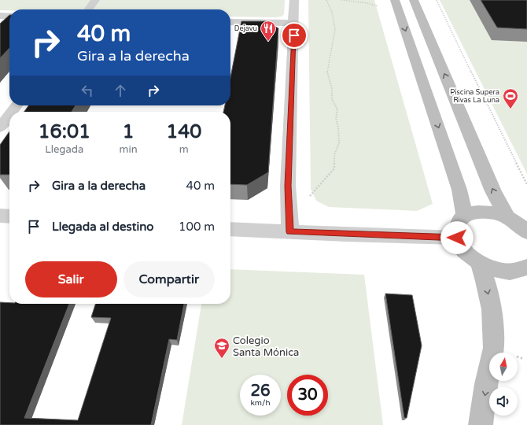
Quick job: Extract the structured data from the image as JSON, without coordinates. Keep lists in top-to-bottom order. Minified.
{"places":{"restaurant":["Dejavu"],"sports":["Piscina Supera Rivas La Luna"],"school or university":["Colegio Santa Mónica"]},"north":"top","page":{"turn":["40 m","Gira a la derecha"],"eta":["16:01","Llegada","1","min","140","m"],"list":[{"name":"Gira a la derecha","value":"40 m"},{"name":"Llegada al destino","value":"100 m"}],"buttons":["Salir","Compartir"],"speed":"26 km/h","limit":"30"}}
